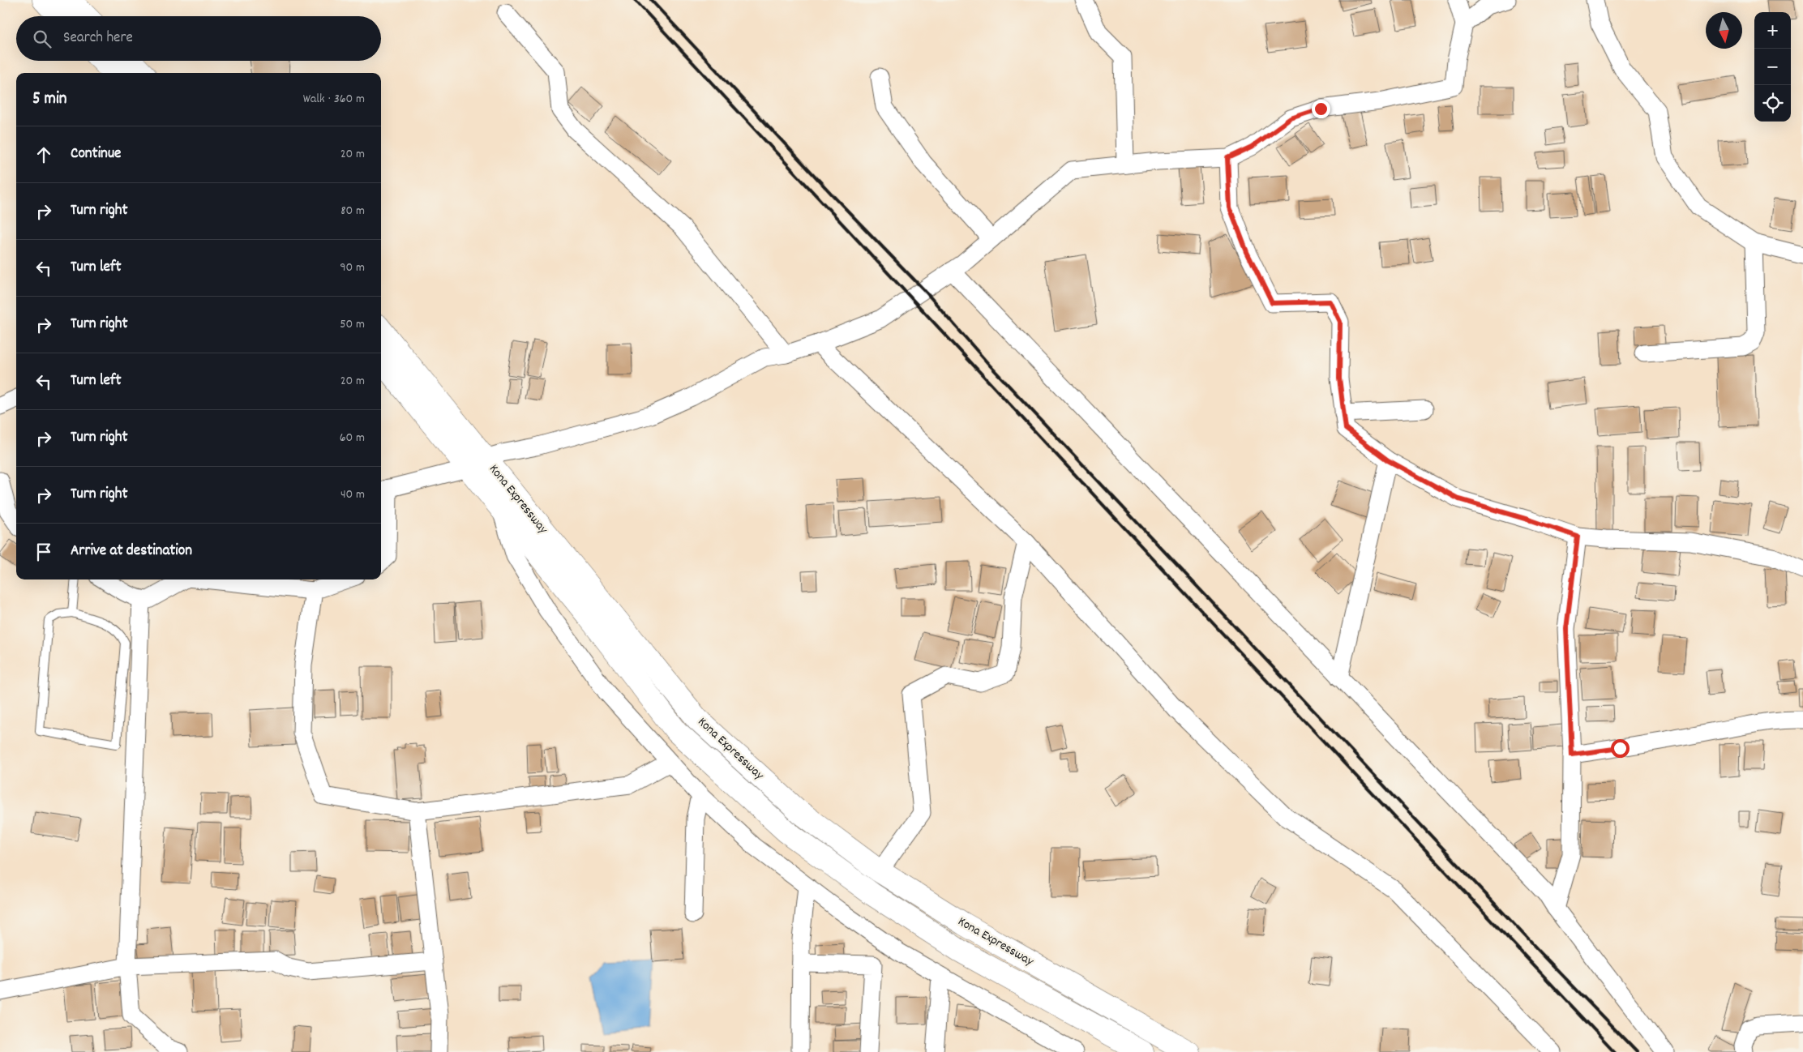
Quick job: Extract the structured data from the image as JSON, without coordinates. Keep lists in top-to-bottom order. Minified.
{"streets":{"highway":["Kona Expressway"]},"north":"bottom","page":{"map_buttons":["+","−"],"search":"Search here","heading":["5 min","Walk · 360 m"],"list":[["Continue","20 m"],["Turn right","80 m"],["Turn left","90 m"],["Turn right","50 m"],["Turn left","20 m"],["Turn right","60 m"],["Turn right","40 m"],"Arrive at destination"]}}
